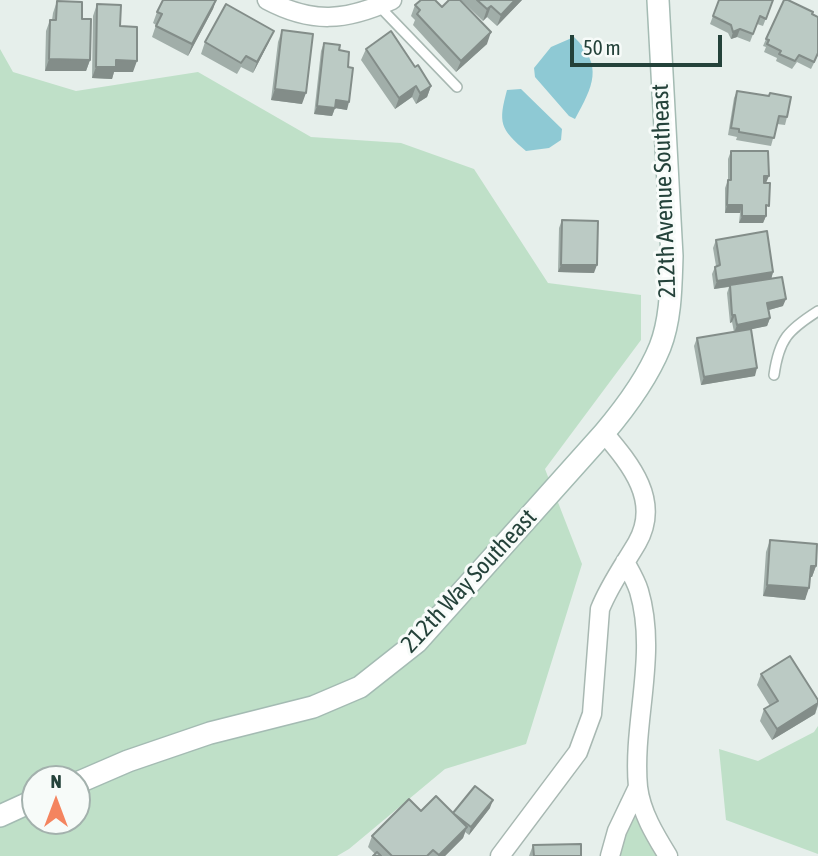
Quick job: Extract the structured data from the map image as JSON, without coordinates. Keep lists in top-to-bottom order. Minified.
{"streets":{"street":["212th Avenue Southeast","212th Way Southeast"]},"crossings":[["212th Avenue Southeast","212th Way Southeast"]],"scale_bar":"50 m","north":"top"}
